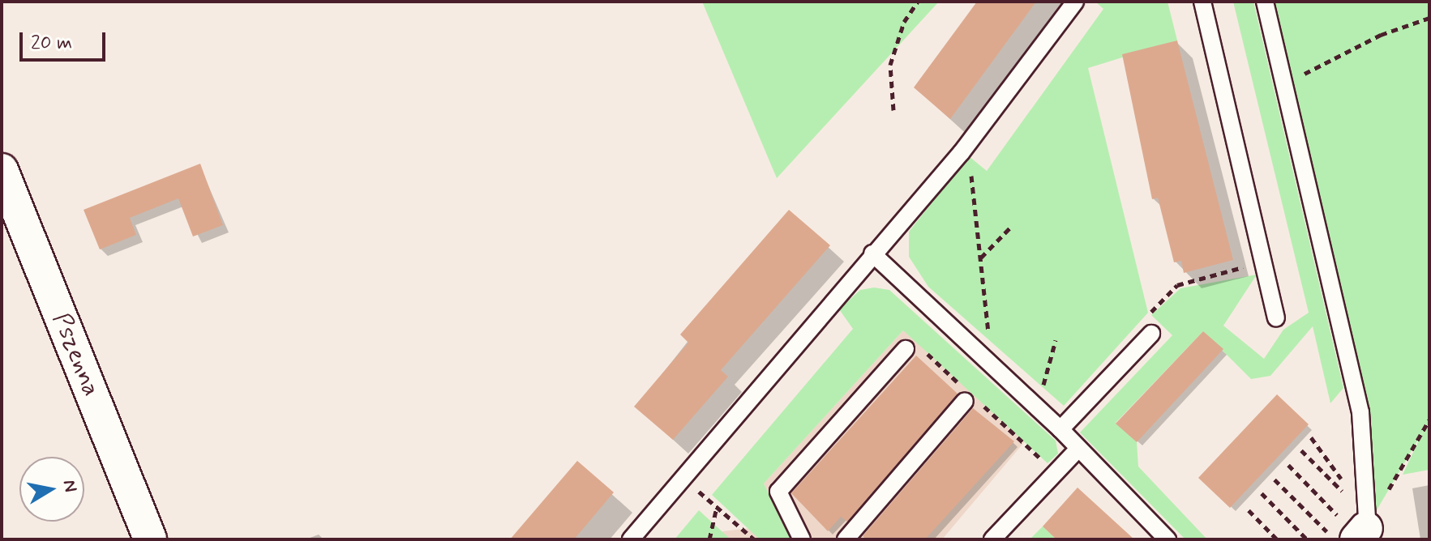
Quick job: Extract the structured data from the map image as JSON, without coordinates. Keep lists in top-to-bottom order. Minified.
{"streets":{"street":["Pszenna"]},"scale_bar":"20 m","north":"right"}
